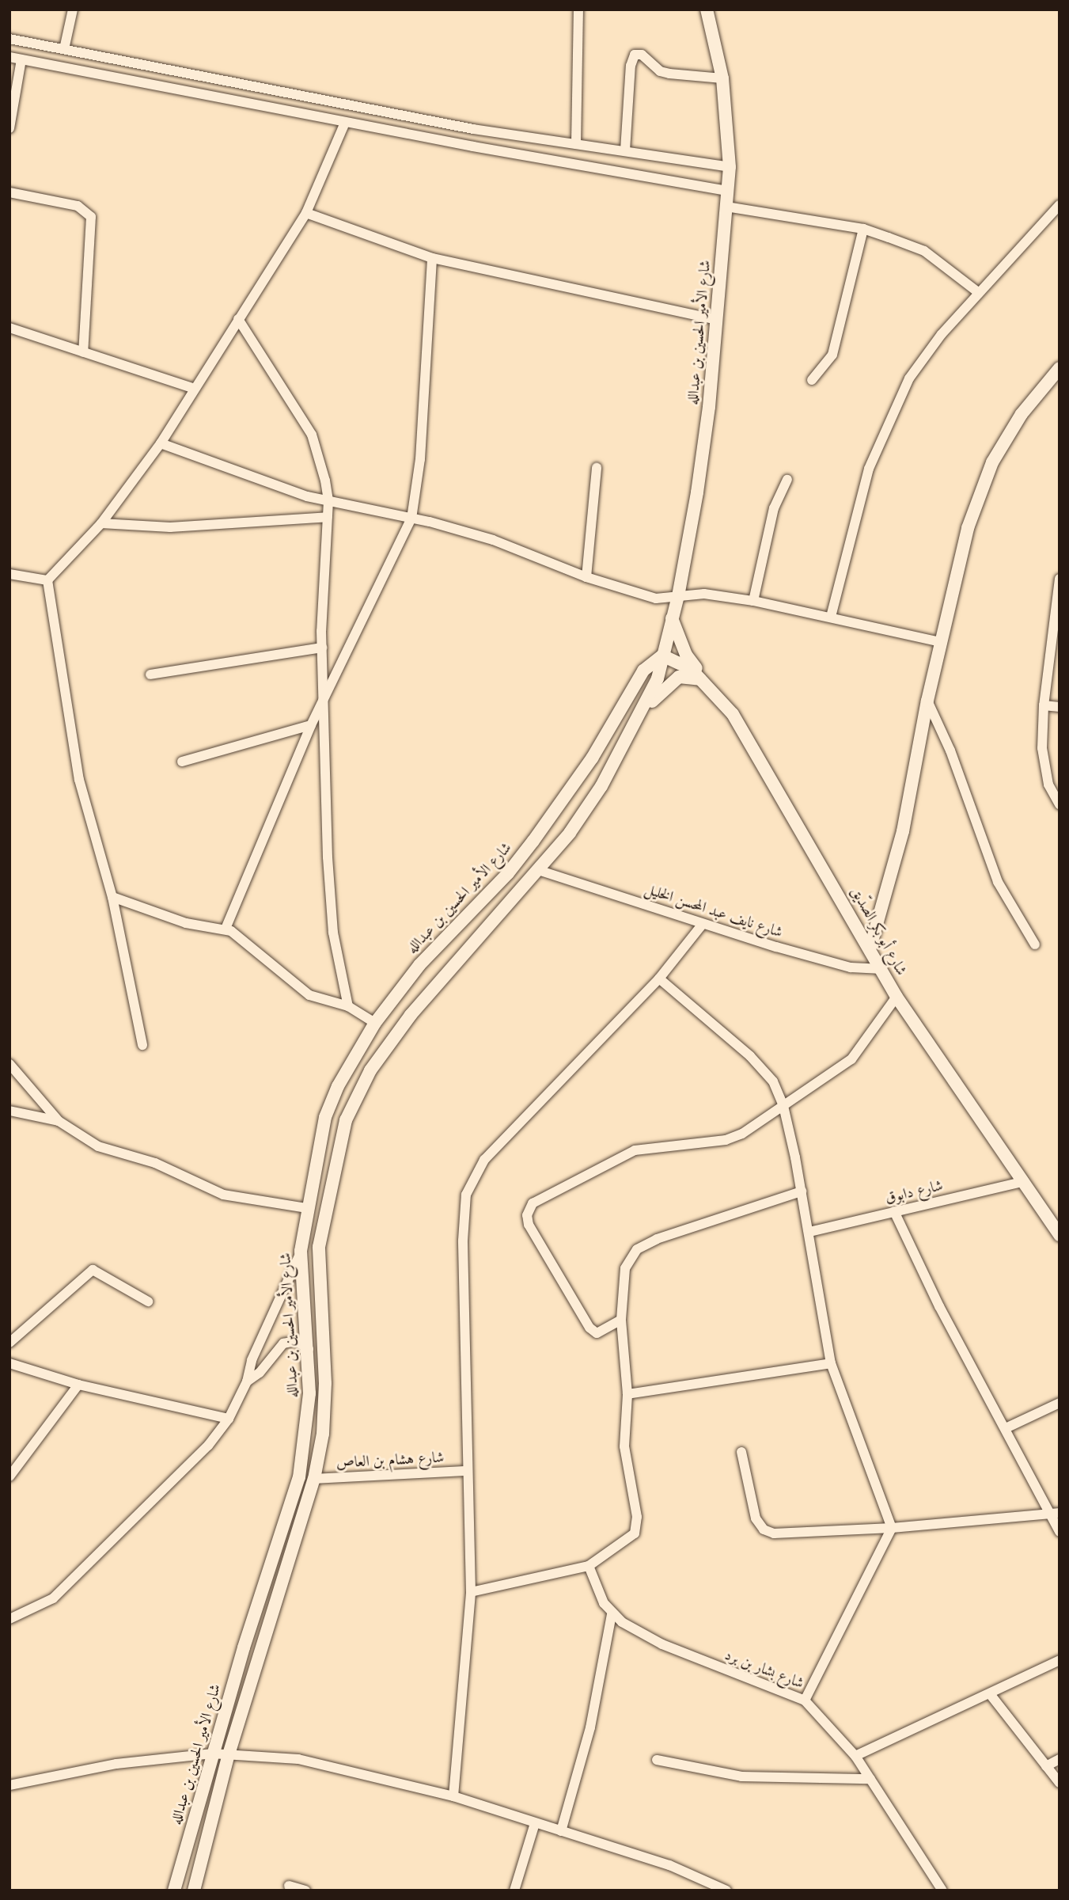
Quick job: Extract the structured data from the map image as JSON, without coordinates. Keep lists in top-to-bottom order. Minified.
{"streets":{"street":["شارع الأمير الحسين بن عبدالله","شارع نايف عبد المحسن الخليل","شارع أبو بكر الصدّيق","شارع دابوق","شارع هشام بن العاص","شارع بشار بن برد"]},"crossings":[["شارع الأمير الحسين بن عبدالله","شارع نايف عبد المحسن الخليل"],["شارع الأمير الحسين بن عبدالله","شارع أبو بكر الصدّيق"],["شارع الأمير الحسين بن عبدالله","شارع هشام بن العاص"],["شارع نايف عبد المحسن الخليل","شارع أبو بكر الصدّيق"],["شارع أبو بكر الصدّيق","شارع دابوق"]]}
